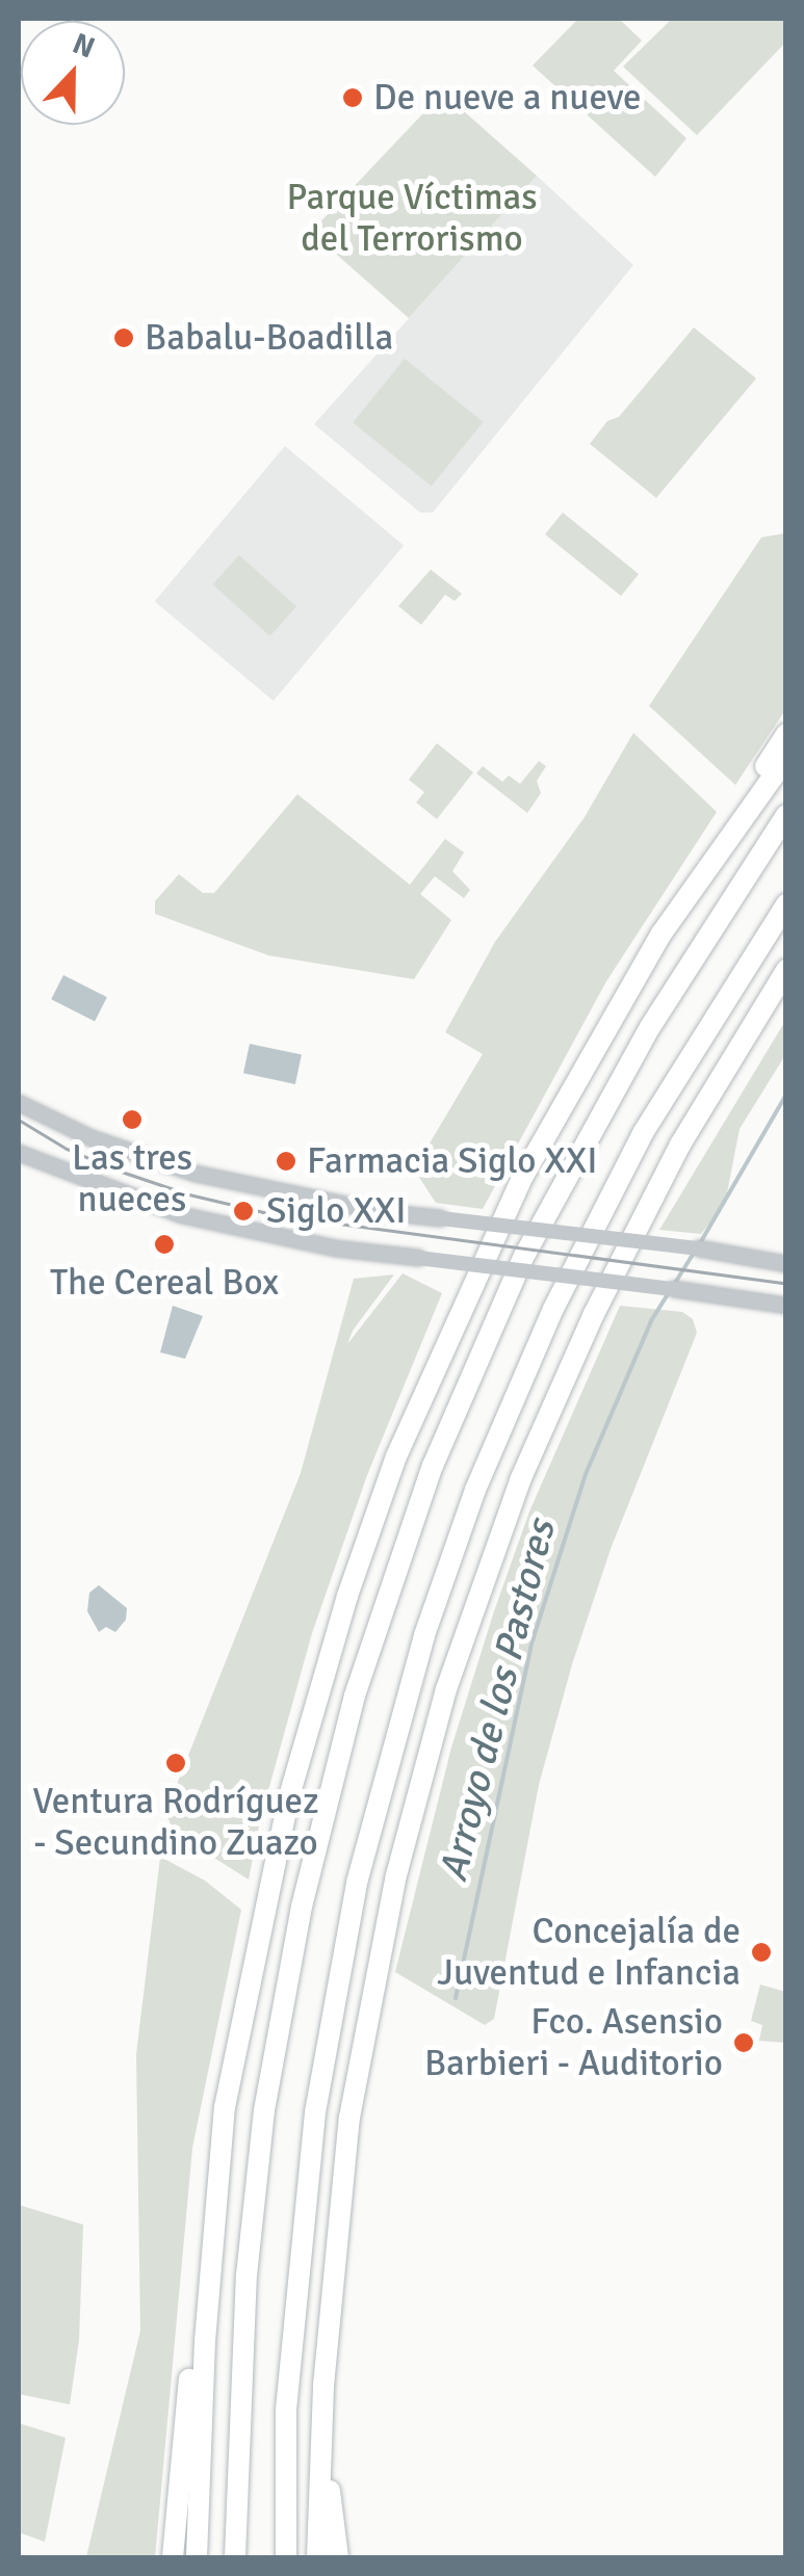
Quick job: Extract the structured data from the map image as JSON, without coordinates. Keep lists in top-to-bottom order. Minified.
{"water":["Arroyo de los Pastores"],"parks":["Parque Víctimas del Terrorismo"],"places":["De nueve a nueve","Babalu-Boadilla","Las tres nueces","Farmacia Siglo XXI","Siglo XXI","The Cereal Box","Ventura Rodríguez - Secundino Zuazo","Concejalía de Juventud e Infancia","Fco. Asensio Barbieri - Auditorio"],"north":"top"}
